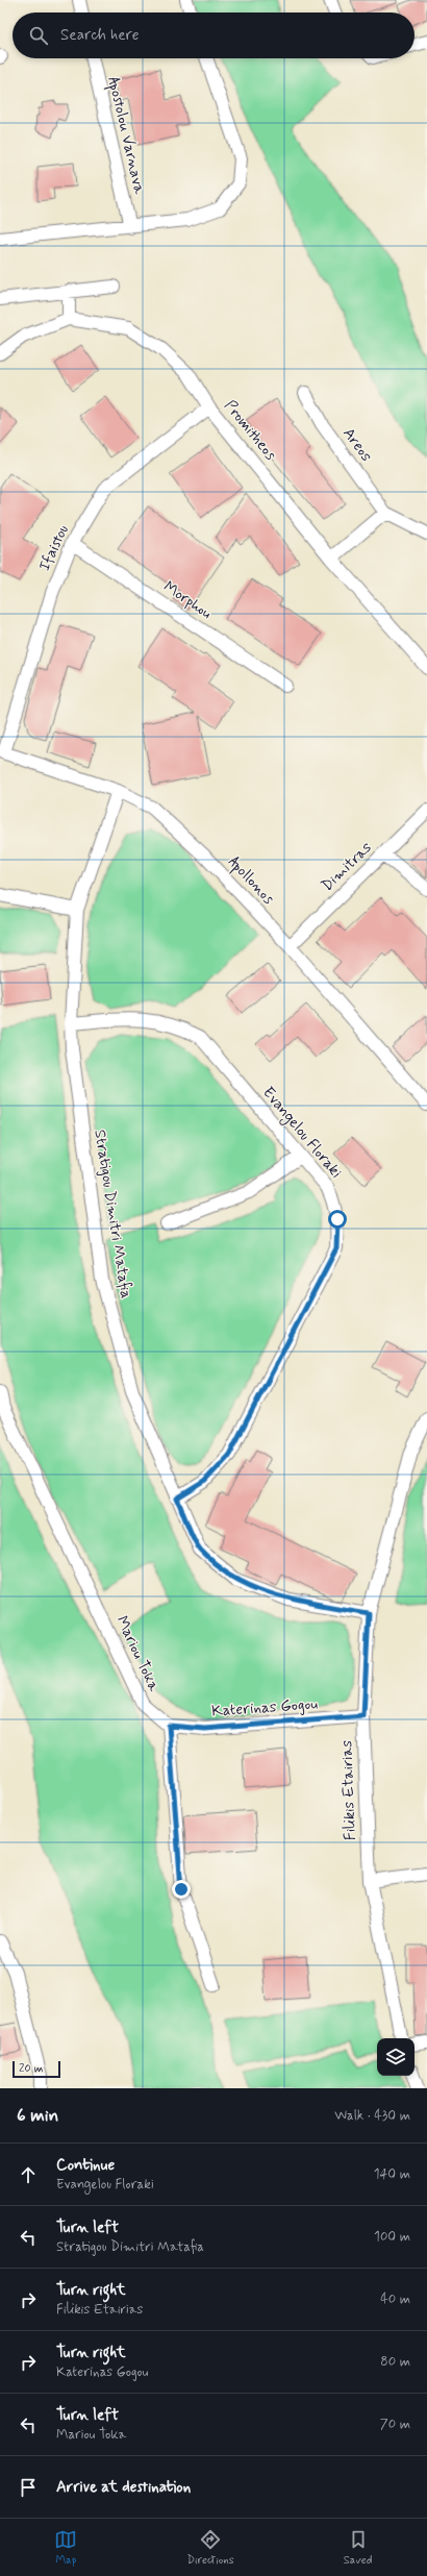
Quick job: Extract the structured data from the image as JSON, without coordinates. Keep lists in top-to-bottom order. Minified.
{"streets":{"street":["Apostolou Varnava","Promitheos","Areos","Ifaistou","Morphou","Dimitras","Apollonos","Evangelou Floraki","Stratigou Dimitri Matafia","Mariou Toka","Katerinas Gogou","Filikis Etairias"]},"crossings":[["Promitheos","Ifaistou"],["Ifaistou","Morphou"],["Ifaistou","Apollonos"],["Dimitras","Apollonos"],["Apollonos","Stratigou Dimitri Matafia"],["Evangelou Floraki","Stratigou Dimitri Matafia"],["Stratigou Dimitri Matafia","Filikis Etairias"],["Mariou Toka","Katerinas Gogou"],["Katerinas Gogou","Filikis Etairias"]],"scale_bar":"20 m","page":{"search":"Search here","scale":"20 m","heading":["6 min","Walk · 430 m"],"list":[["Continue","Evangelou Floraki","140 m"],["Turn left","Stratigou Dimitri Matafia","100 m"],["Turn right","Filikis Etairias","40 m"],["Turn right","Katerinas Gogou","80 m"],["Turn left","Mariou Toka","70 m"],"Arrive at destination"],"nav":["Map","Directions","Saved"]}}
